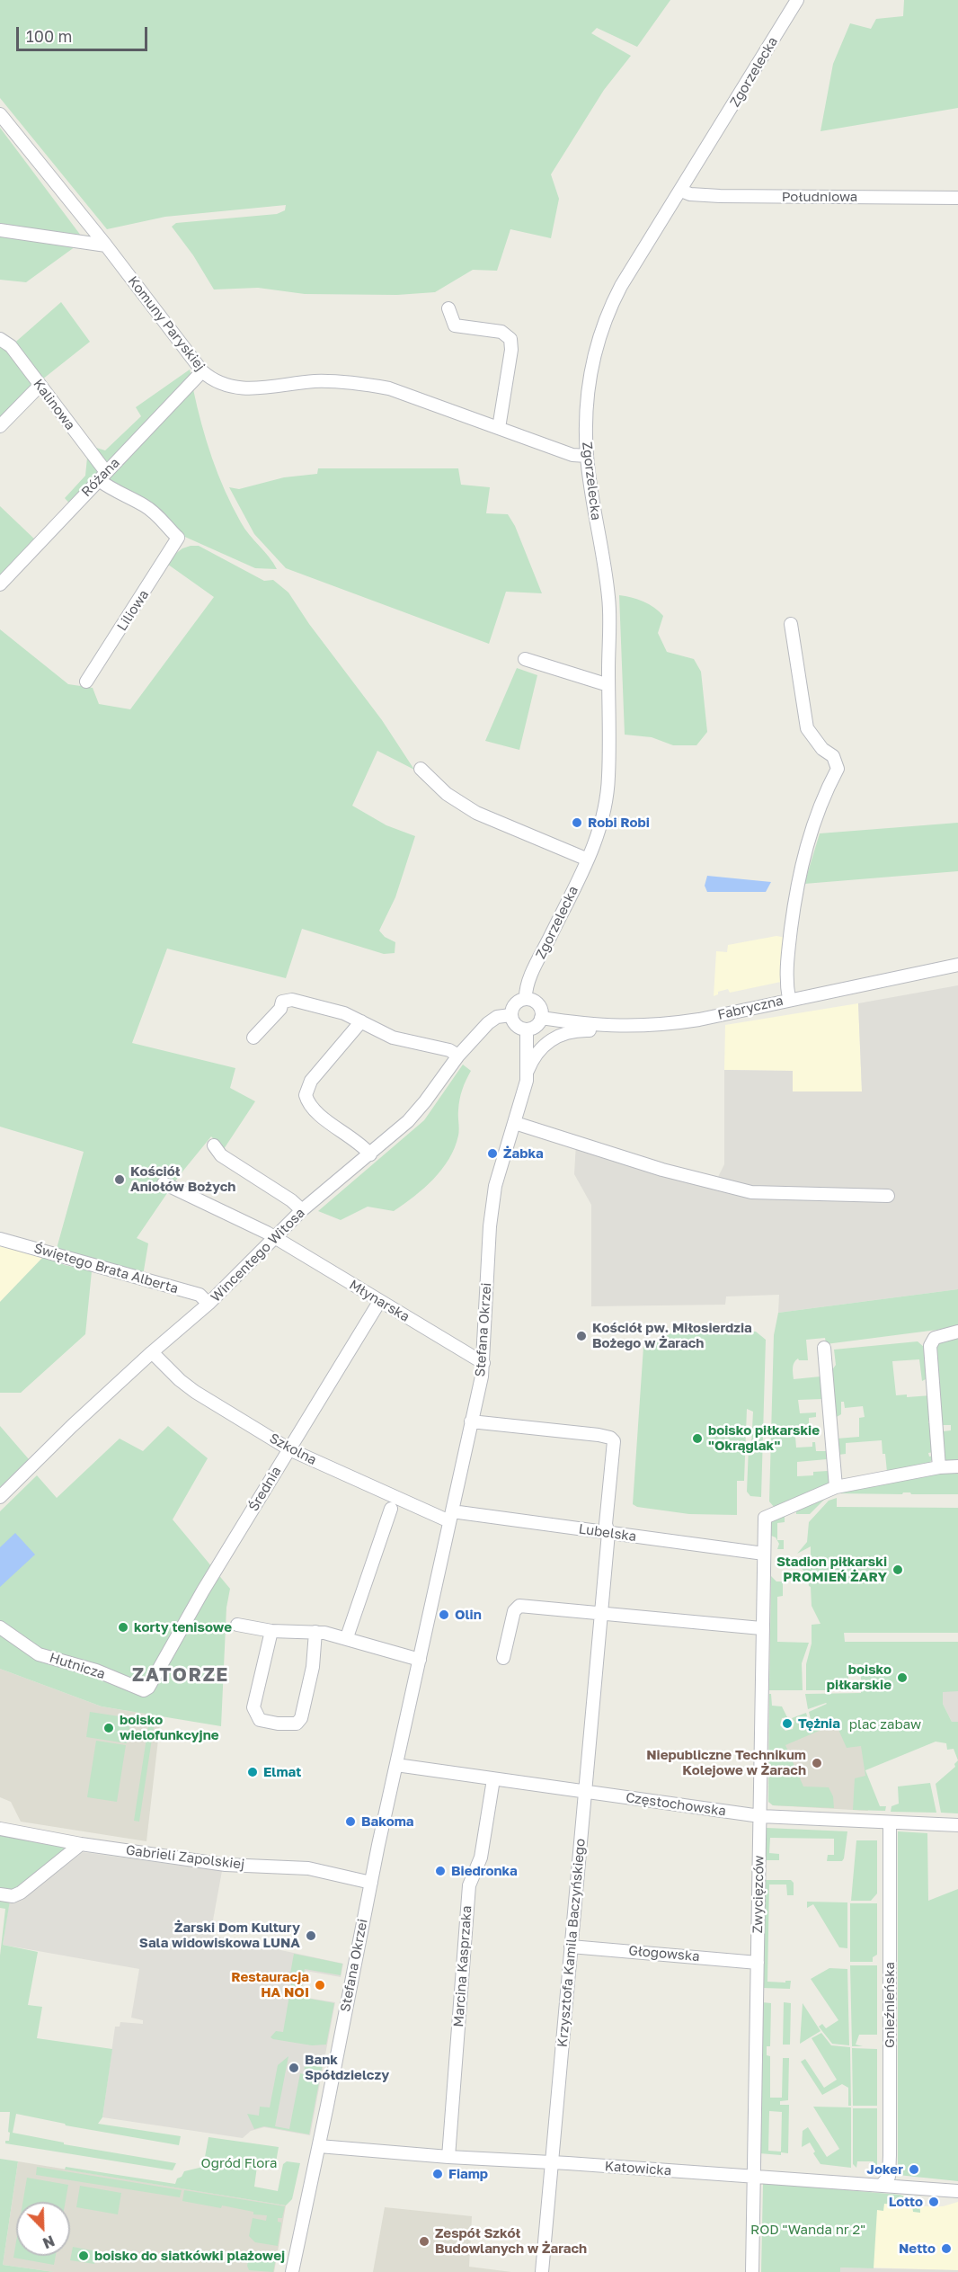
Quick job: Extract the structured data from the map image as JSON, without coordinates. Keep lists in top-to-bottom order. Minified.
{"streets":{"street":["Zgorzelecka","Południowa","Komuny Paryskiej","Kalinowa","Różana","Liliowa","Fabryczna","Wincentego Witosa","Świętego Brata Alberta","Młynarska","Stefana Okrzei","Szkolna","Średnia","Lubelska","Hutnicza","Częstochowska","Gabrieli Zapolskiej","Zwycięzców","Krzysztofa Kamila Baczyńskiego","Głogowska","Marcina Kasprzaka","Gnieźnieńska","Katowicka"]},"crossings":[["Zgorzelecka","Południowa"],["Zgorzelecka","Komuny Paryskiej"],["Zgorzelecka","Fabryczna"],["Zgorzelecka","Wincentego Witosa"],["Zgorzelecka","Stefana Okrzei"],["Komuny Paryskiej","Różana"],["Kalinowa","Różana"],["Kalinowa","Liliowa"],["Fabryczna","Wincentego Witosa"],["Fabryczna","Stefana Okrzei"],["Wincentego Witosa","Świętego Brata Alberta"],["Wincentego Witosa","Młynarska"],["Wincentego Witosa","Stefana Okrzei"],["Wincentego Witosa","Szkolna"],["Młynarska","Stefana Okrzei"],["Młynarska","Średnia"],["Stefana Okrzei","Szkolna"],["Stefana Okrzei","Lubelska"],["Stefana Okrzei","Częstochowska"],["Stefana Okrzei","Gabrieli Zapolskiej"],["Stefana Okrzei","Krzysztofa Kamila Baczyńskiego"],["Stefana Okrzei","Katowicka"],["Szkolna","Średnia"],["Szkolna","Lubelska"],["Średnia","Hutnicza"],["Lubelska","Zwycięzców"],["Lubelska","Krzysztofa Kamila Baczyńskiego"],["Częstochowska","Zwycięzców"],["Częstochowska","Krzysztofa Kamila Baczyńskiego"],["Częstochowska","Marcina Kasprzaka"],["Częstochowska","Gnieźnieńska"],["Zwycięzców","Głogowska"],["Zwycięzców","Katowicka"],["Krzysztofa Kamila Baczyńskiego","Głogowska"],["Krzysztofa Kamila Baczyńskiego","Katowicka"],["Marcina Kasprzaka","Katowicka"],["Gnieźnieńska","Katowicka"]],"districts":["ZATORZE"],"parks":["plac zabaw","Ogród Flora","ROD \"Wanda nr 2\""],"places":["Robi Robi","Żabka","Kościół Aniołów Bożych","Kościół pw. Miłosierdzia Bożego w Żarach","boisko piłkarskie \"Okrąglak\"","Stadion piłkarski PROMIEŃ ŻARY","Olin","korty tenisowe","boisko piłkarskie","Tężnia","boisko wielofunkcyjne","Niepubliczne Technikum Kolejowe w Żarach","Elmat","Bakoma","Biedronka","Żarski Dom Kultury Sala widowiskowa LUNA","Restauracja HA NOI","Bank Spółdzielczy","Joker","Fiamp","Lotto","Zespół Szkół Budowlanych w Żarach","Netto","boisko do siatkówki plażowej"],"scale_bar":"100 m","north":"bottom right"}
